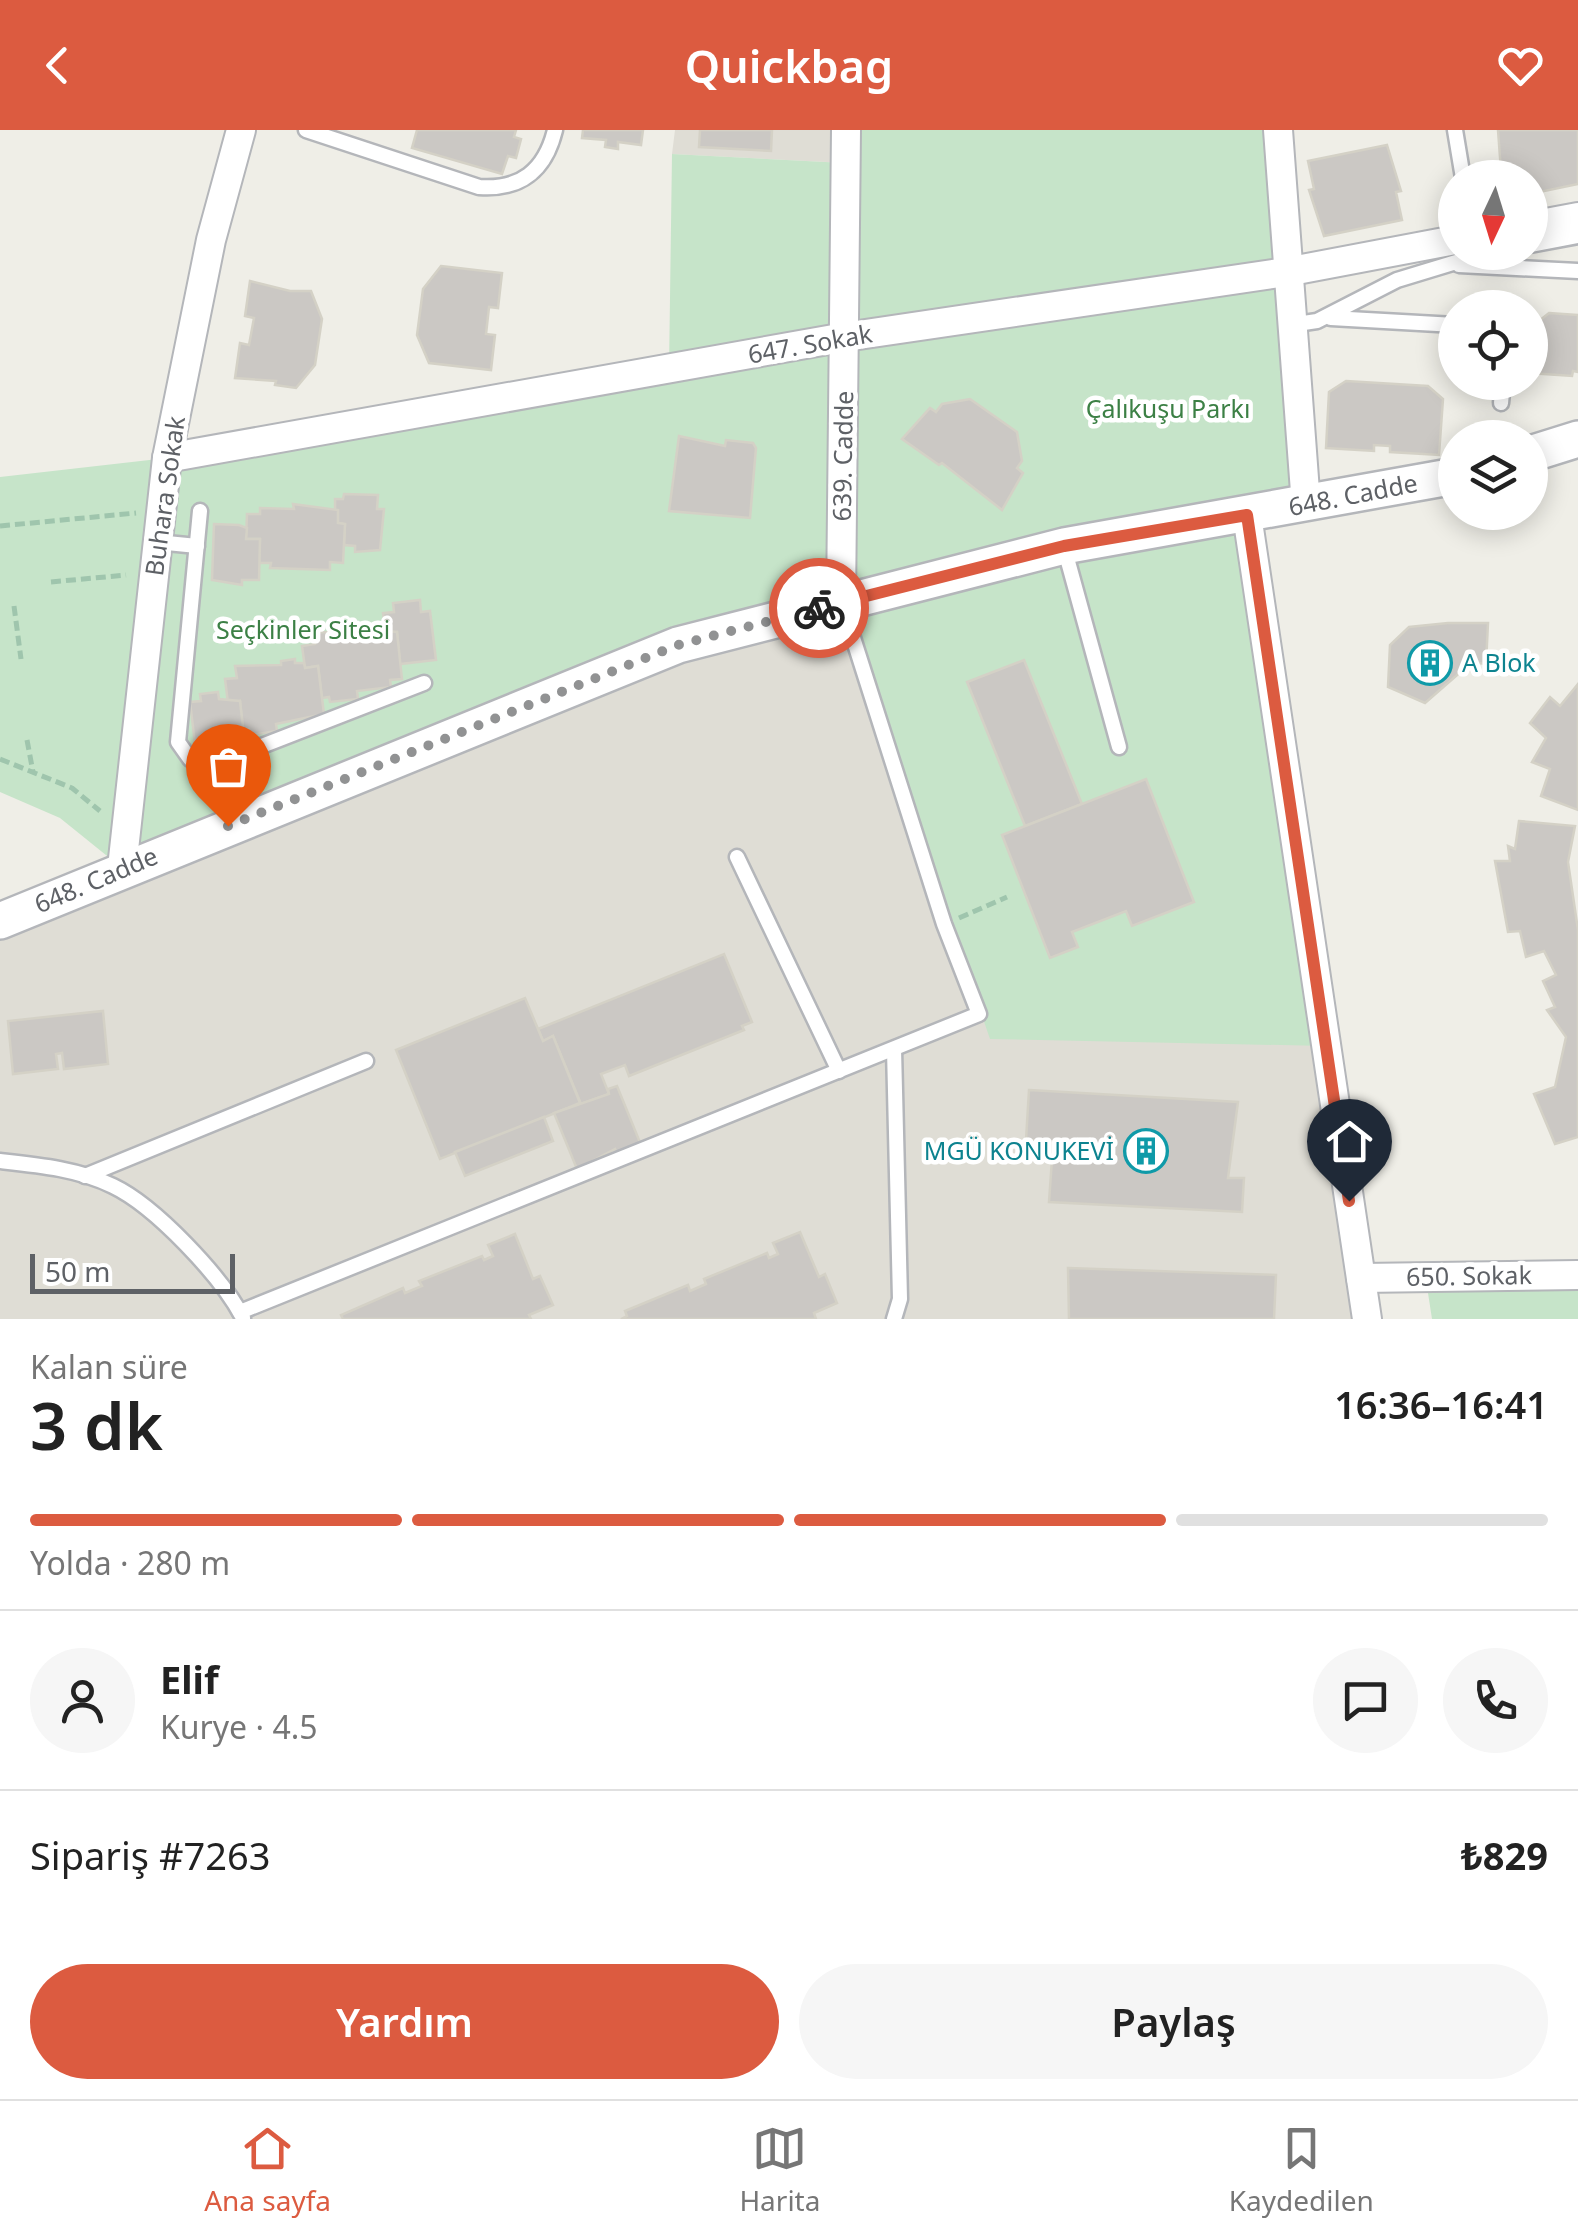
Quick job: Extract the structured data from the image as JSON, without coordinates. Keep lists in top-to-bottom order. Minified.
{"streets":{"street":["647. Sokak","639. Cadde","648. Cadde","Buhara Sokak","650. Sokak"]},"crossings":[["647. Sokak","639. Cadde"],["647. Sokak","Buhara Sokak"],["639. Cadde","648. Cadde"],["648. Cadde","Buhara Sokak"]],"parks":["Çalıkuşu Parkı","Seçkinler Sitesi"],"places":{"building":["A Blok","MGÜ KONUKEVİ"]},"scale_bar":"50 m","north":"bottom","page":{"header":"Quickbag","scale":"50 m","heading":["3 dk","Kalan süre","16:36–16:41"],"panel":["Elif","Kurye · 4.5","Sipariş #7263","₺829"],"bar":"Yolda · 280 m","buttons":["Yardım","Paylaş"],"tabs":["Ana sayfa","Harita","Kaydedilen"]}}
